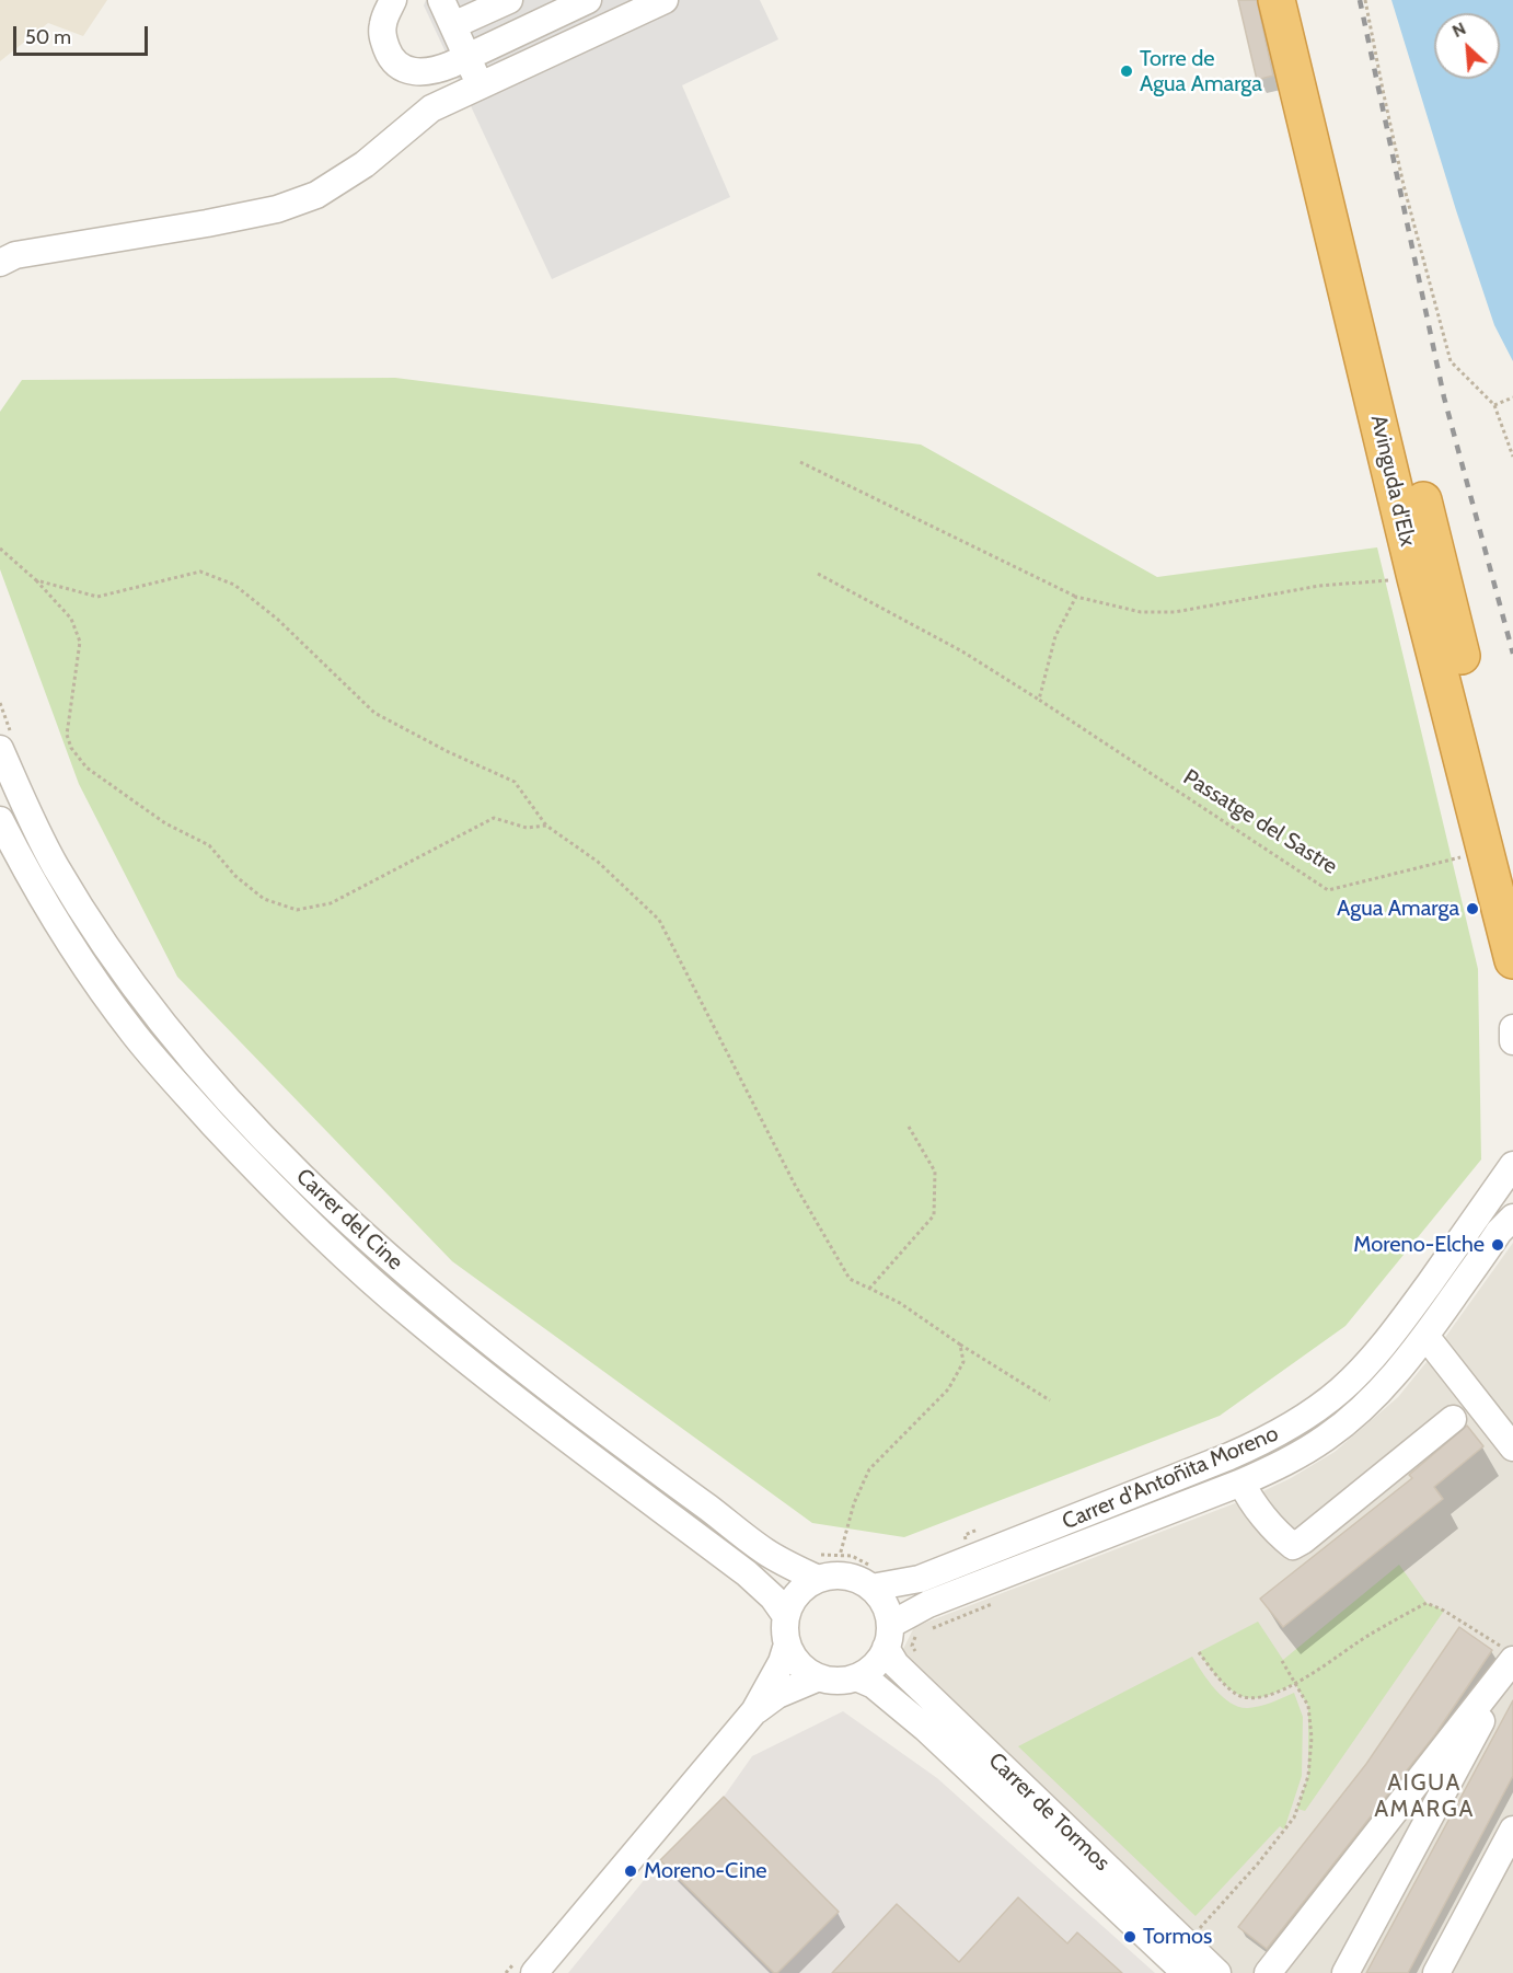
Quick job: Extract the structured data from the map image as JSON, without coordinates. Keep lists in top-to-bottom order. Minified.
{"streets":{"highway":["Avinguda d'Elx"],"street":["Carrer del Cine","Carrer d'Antoñita Moreno","Carrer de Tormos"],"path":["Passatge del Sastre"]},"crossings":[["Avinguda d'Elx","Passatge del Sastre"],["Carrer del Cine","Carrer d'Antoñita Moreno"],["Carrer del Cine","Carrer de Tormos"],["Carrer d'Antoñita Moreno","Carrer de Tormos"]],"districts":["AIGUA AMARGA"],"places":["Torre de Agua Amarga","Agua Amarga","Moreno-Elche","Moreno-Cine","Tormos"],"scale_bar":"50 m","north":"top left"}
